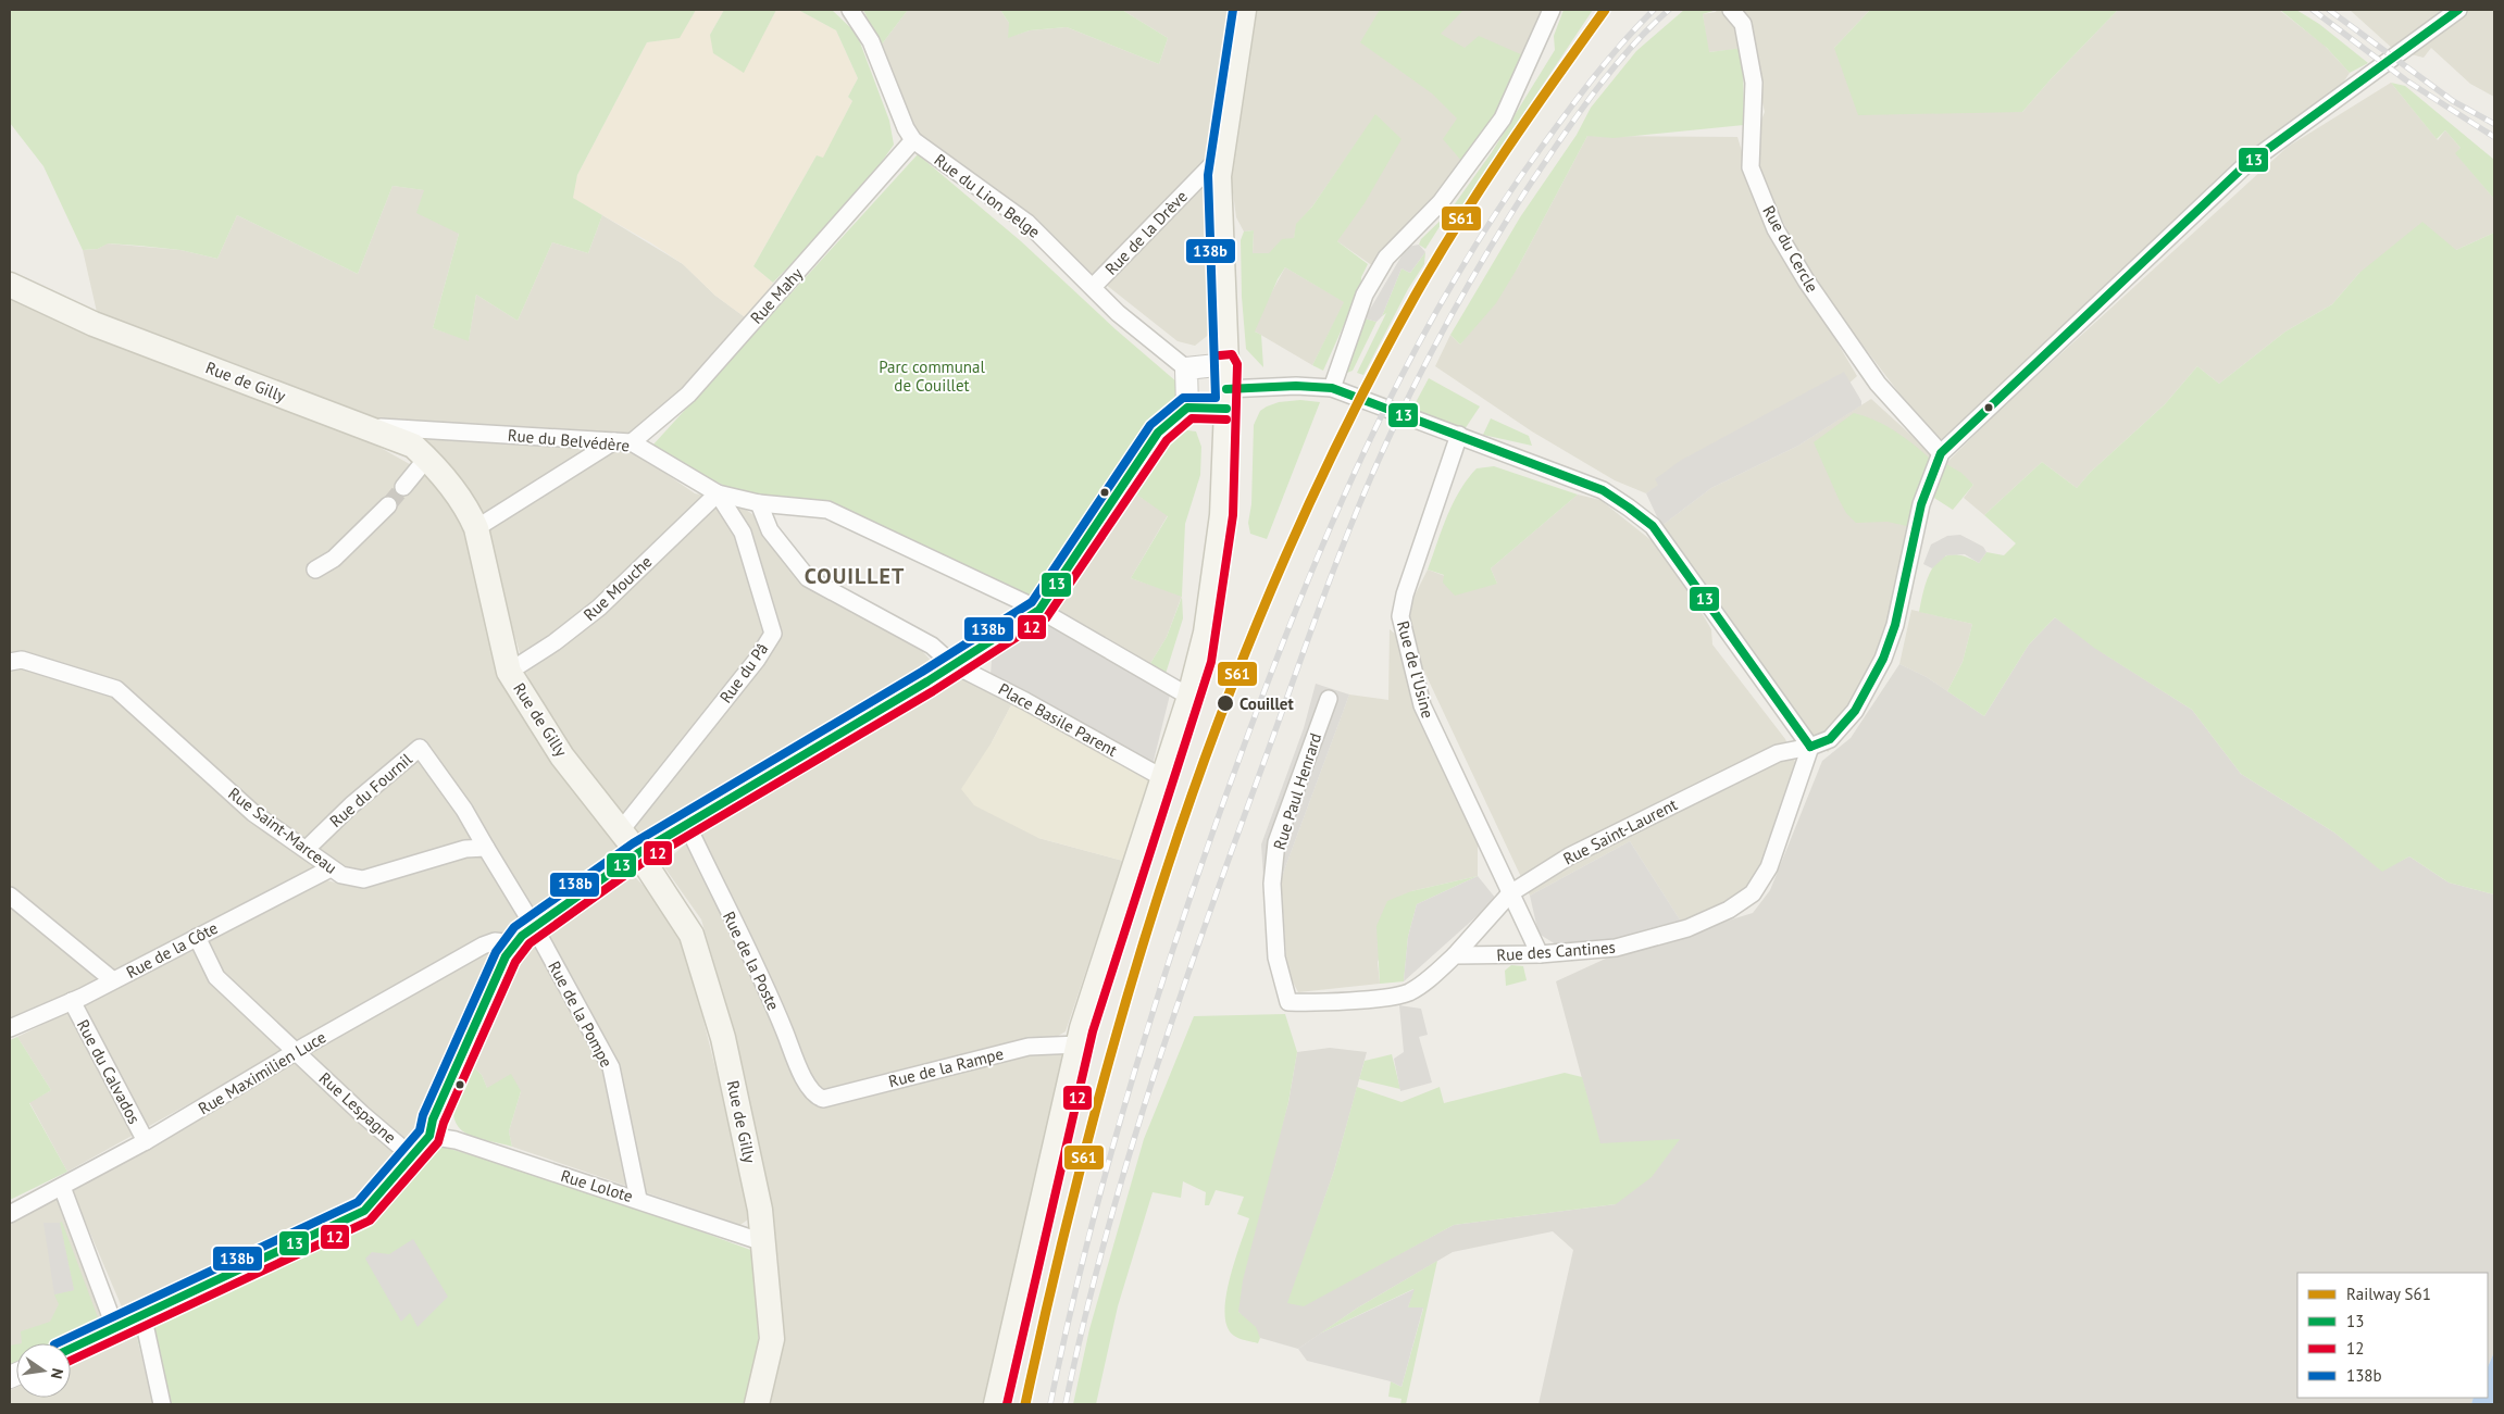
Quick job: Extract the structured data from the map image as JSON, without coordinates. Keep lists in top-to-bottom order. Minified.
{"streets":{"main road":["Rue de Gilly"],"street":["Rue du Lion Belge","Rue de la Drève","Rue du Cercle","Rue Mahy","Rue du Belvédère","Rue Mouche","Rue de l'Usine","Rue du Pâ","Place Basile Parent","Rue du Fournil","Rue Paul Henrard","Rue Saint-Marceau","Rue Saint-Laurent","Rue de la Côte","Rue des Cantines","Rue de la Poste","Rue de la Pompe","Rue de la Rampe","Rue du Calvados","Rue Maximilien Luce","Rue Lespagne","Rue Lolote"]},"crossings":[["Rue du Lion Belge","Rue de la Drève"],["Rue du Lion Belge","Rue Mahy"],["Rue du Cercle","Rue Saint-Laurent"],["Rue Mahy","Rue de Gilly"],["Rue Mahy","Rue du Belvédère"],["Rue de Gilly","Rue du Belvédère"],["Rue de Gilly","Rue Mouche"],["Rue de Gilly","Rue du Pâ"],["Rue de Gilly","Rue Lolote"],["Rue du Belvédère","Rue Mouche"],["Rue du Belvédère","Rue du Pâ"],["Rue Mouche","Rue du Pâ"],["Rue de l'Usine","Rue Saint-Laurent"],["Rue de l'Usine","Rue des Cantines"],["Rue du Fournil","Rue Saint-Marceau"],["Rue Paul Henrard","Rue Saint-Laurent"],["Rue Paul Henrard","Rue des Cantines"],["Rue Saint-Marceau","Rue de la Côte"],["Rue Saint-Laurent","Rue des Cantines"],["Rue de la Côte","Rue du Calvados"],["Rue de la Côte","Rue Lespagne"],["Rue de la Poste","Rue de la Rampe"],["Rue de la Pompe","Rue Lolote"],["Rue du Calvados","Rue Maximilien Luce"],["Rue Maximilien Luce","Rue Lespagne"]],"districts":["COUILLET"],"parks":["Parc communal de Couillet"],"places":["Couillet"],"lines":["rail line S61","transit line 13","transit line 138b","transit line 12"],"legend":["Railway S61","13","12","138b"],"north":"right"}
